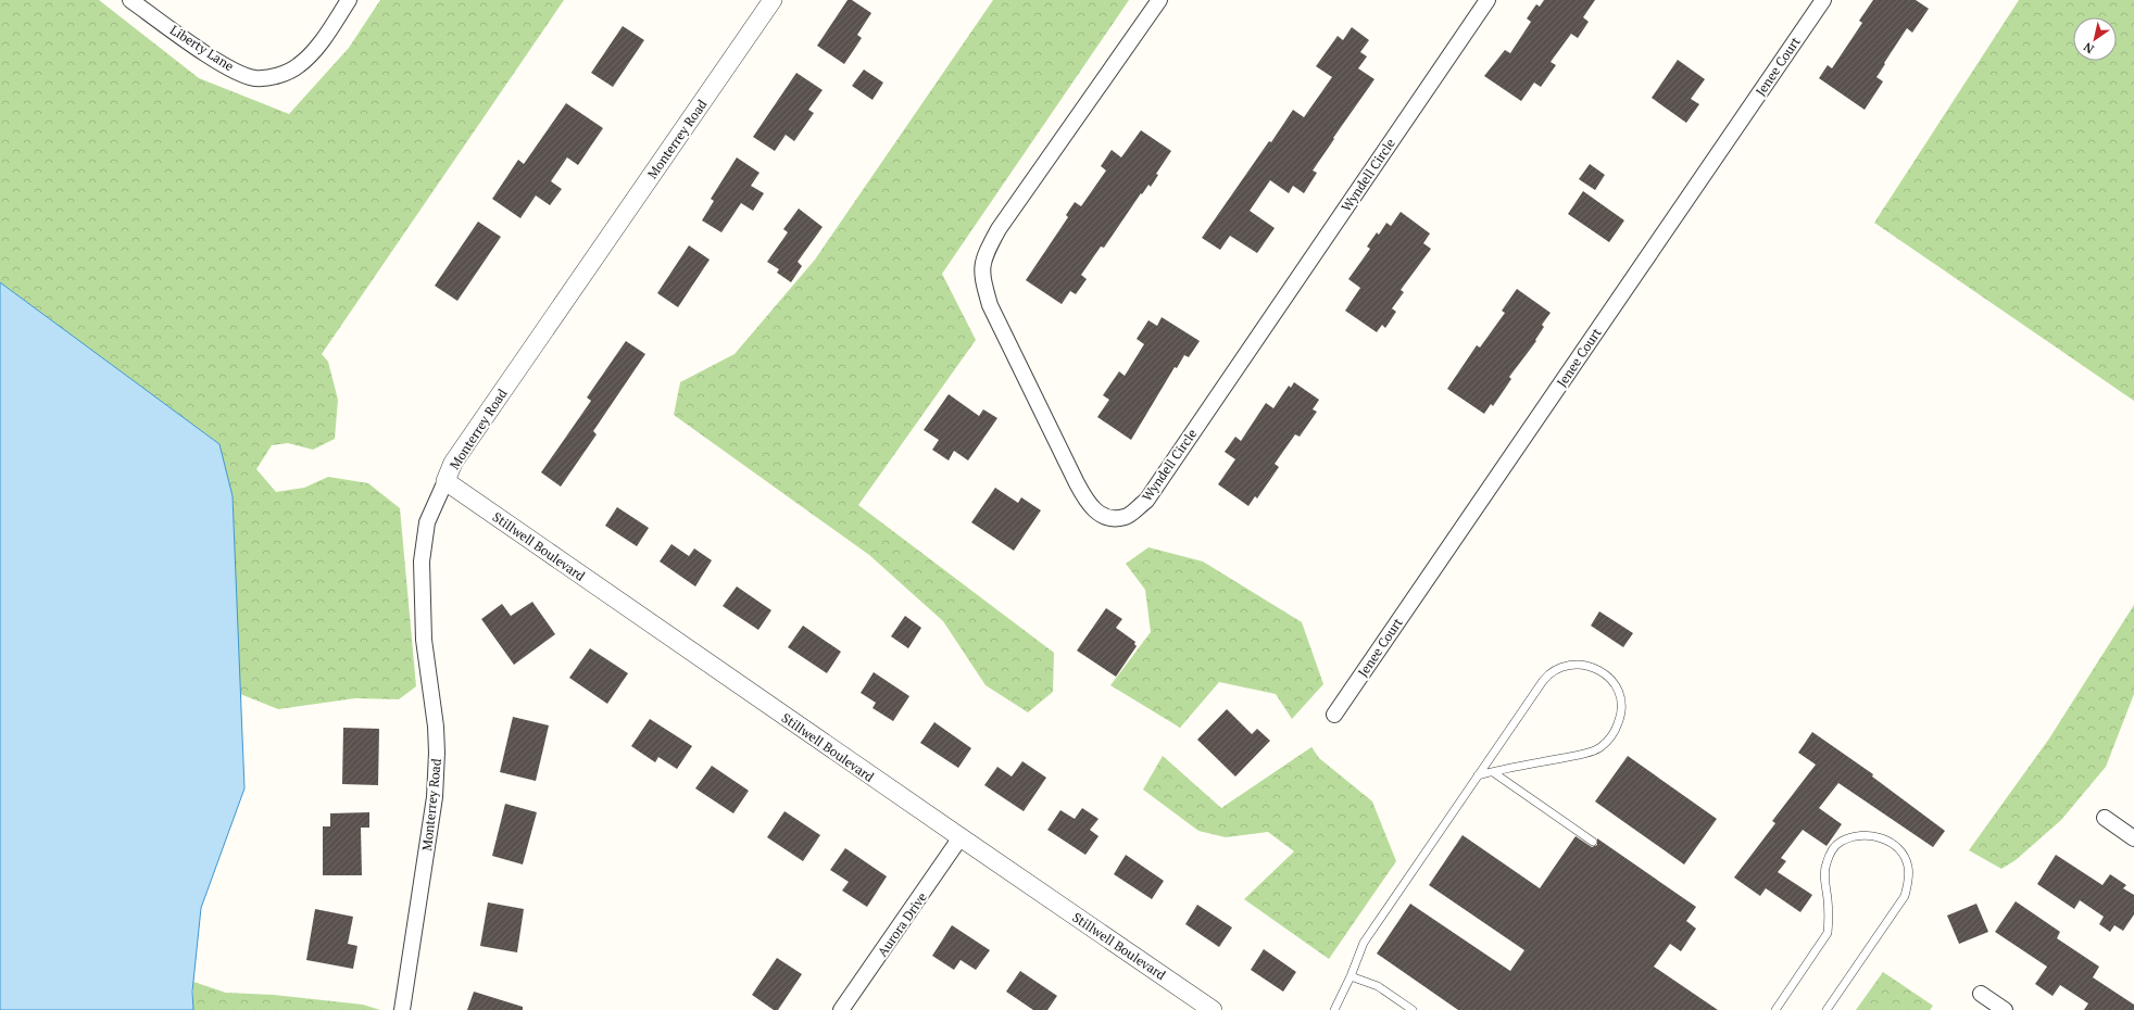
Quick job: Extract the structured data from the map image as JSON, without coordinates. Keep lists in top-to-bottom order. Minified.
{"streets":{"street":["Liberty Lane","Jenee Court","Monterrey Road","Wyndell Circle","Stillwell Boulevard","Aurora Drive"]},"crossings":[["Monterrey Road","Stillwell Boulevard"],["Stillwell Boulevard","Aurora Drive"]],"north":"bottom left"}
